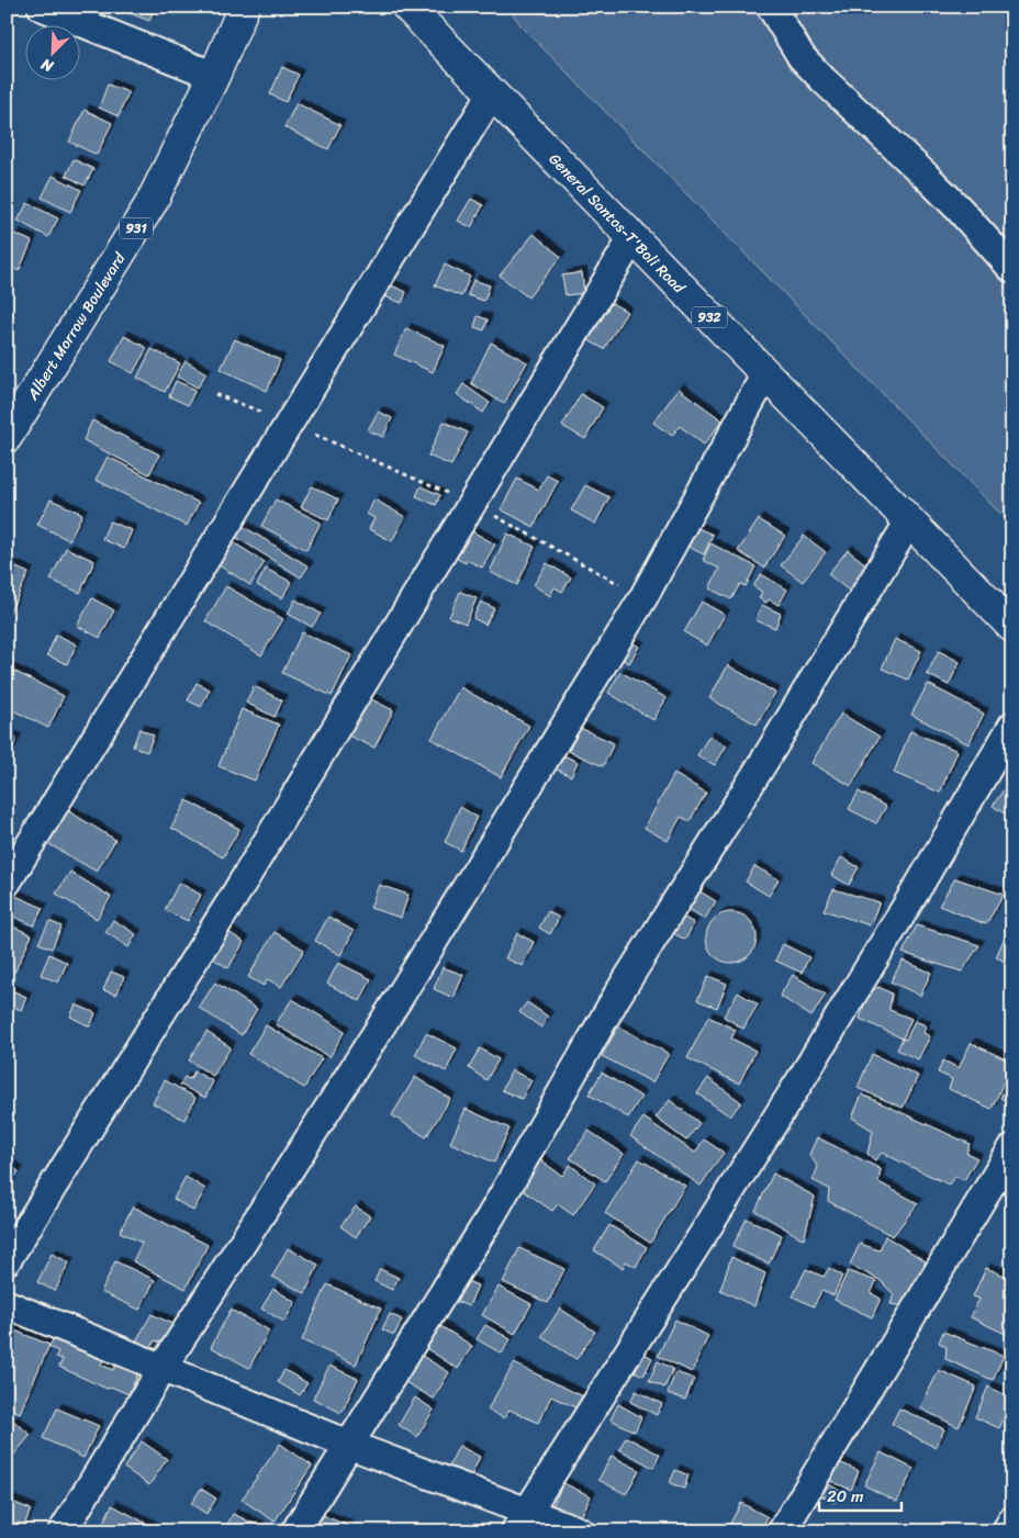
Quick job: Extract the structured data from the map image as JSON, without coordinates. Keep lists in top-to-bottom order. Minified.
{"streets":{"main road":["General Santos-T'Boli Road","931","932","Albert Morrow Boulevard"]},"scale_bar":"20 m","north":"bottom left"}
